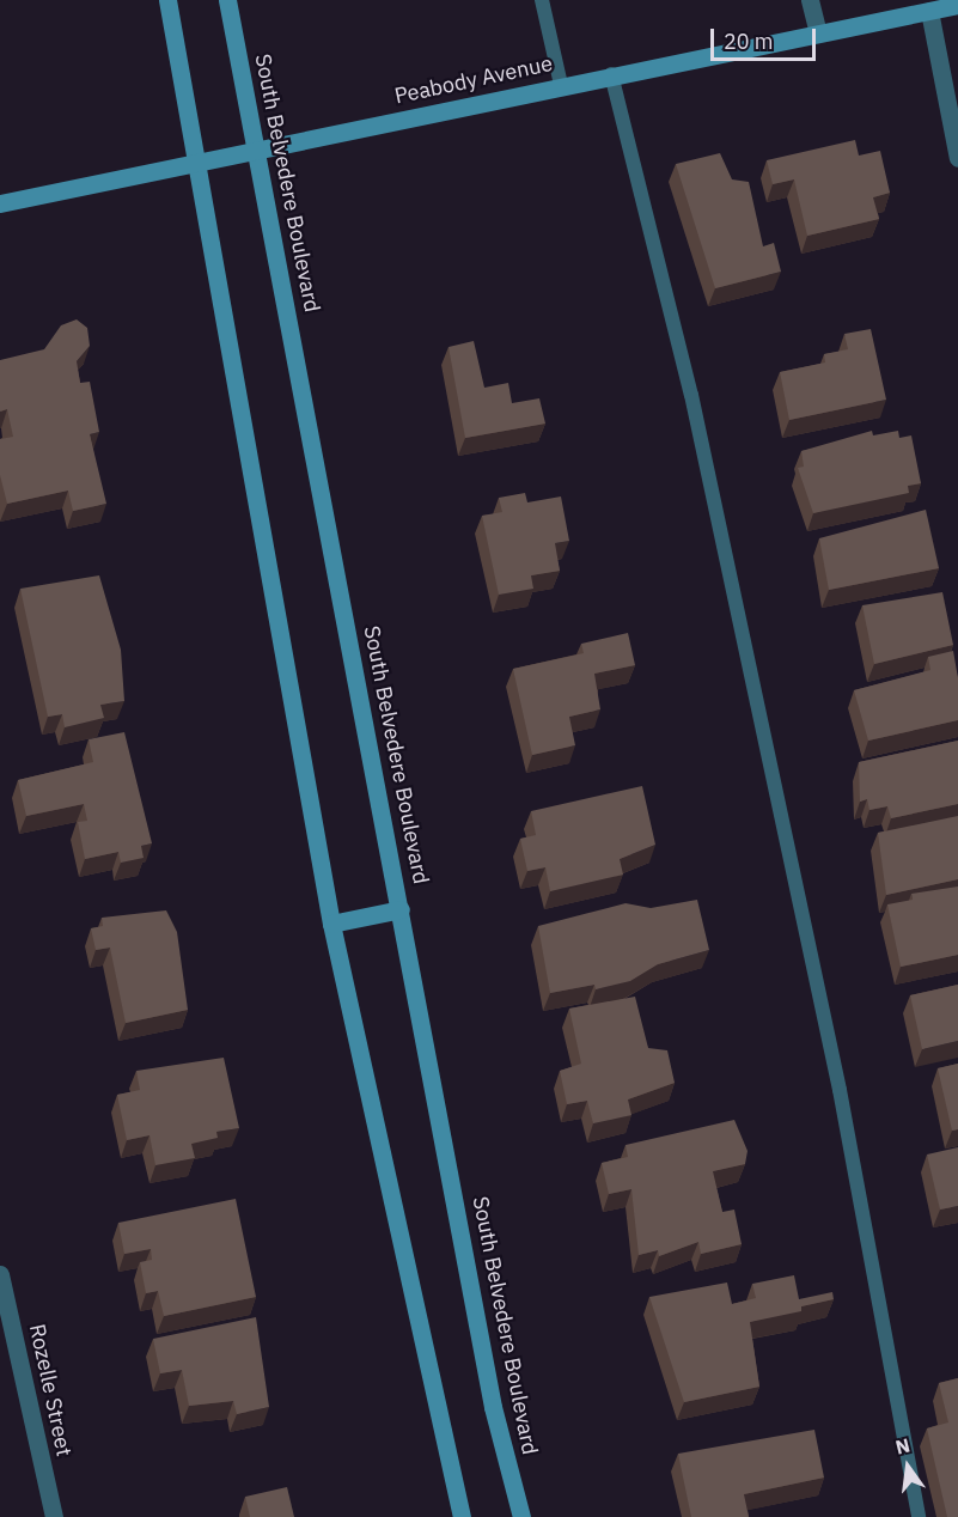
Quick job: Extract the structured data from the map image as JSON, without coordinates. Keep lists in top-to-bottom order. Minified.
{"streets":{"street":["Peabody Avenue","South Belvedere Boulevard","Rozelle Street"]},"crossings":[["Peabody Avenue","South Belvedere Boulevard"]],"scale_bar":"20 m","north":"top"}
